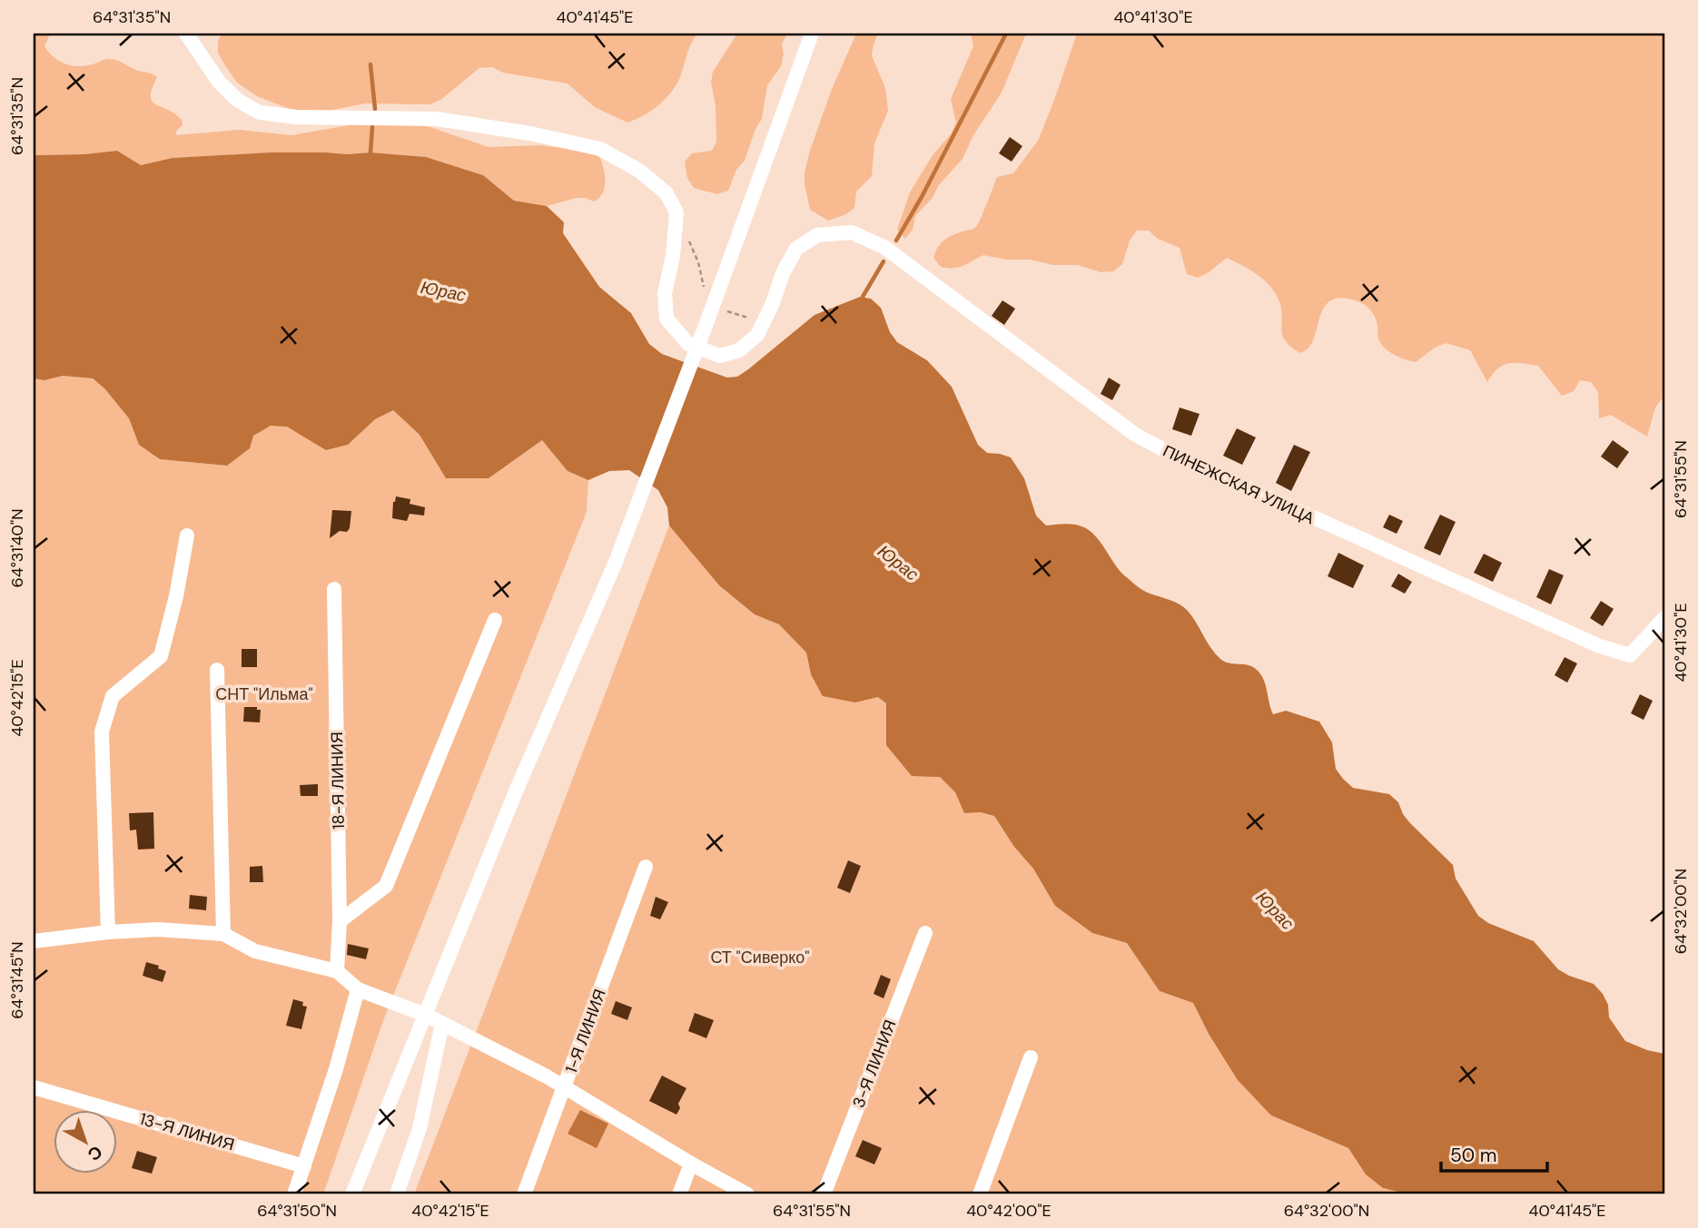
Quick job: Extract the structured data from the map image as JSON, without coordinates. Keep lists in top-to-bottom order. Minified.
{"streets":{"street":["ПИНЕЖСКАЯ УЛИЦА","18-Я ЛИНИЯ","1-Я ЛИНИЯ","3-Я ЛИНИЯ","13-Я ЛИНИЯ"]},"water":["Юрас"],"parks":["СНТ \"Ильма\"","СТ \"Сиверко\""],"scale_bar":"50 m","north":"bottom right","coordinates":["64°31'35\"N","40°41'45\"E","40°41'30\"E","64°31'55\"N","64°31'40\"N","40°42'15\"E","64°32'00\"N","64°31'45\"N","64°31'50\"N","40°42'00\"E"]}
